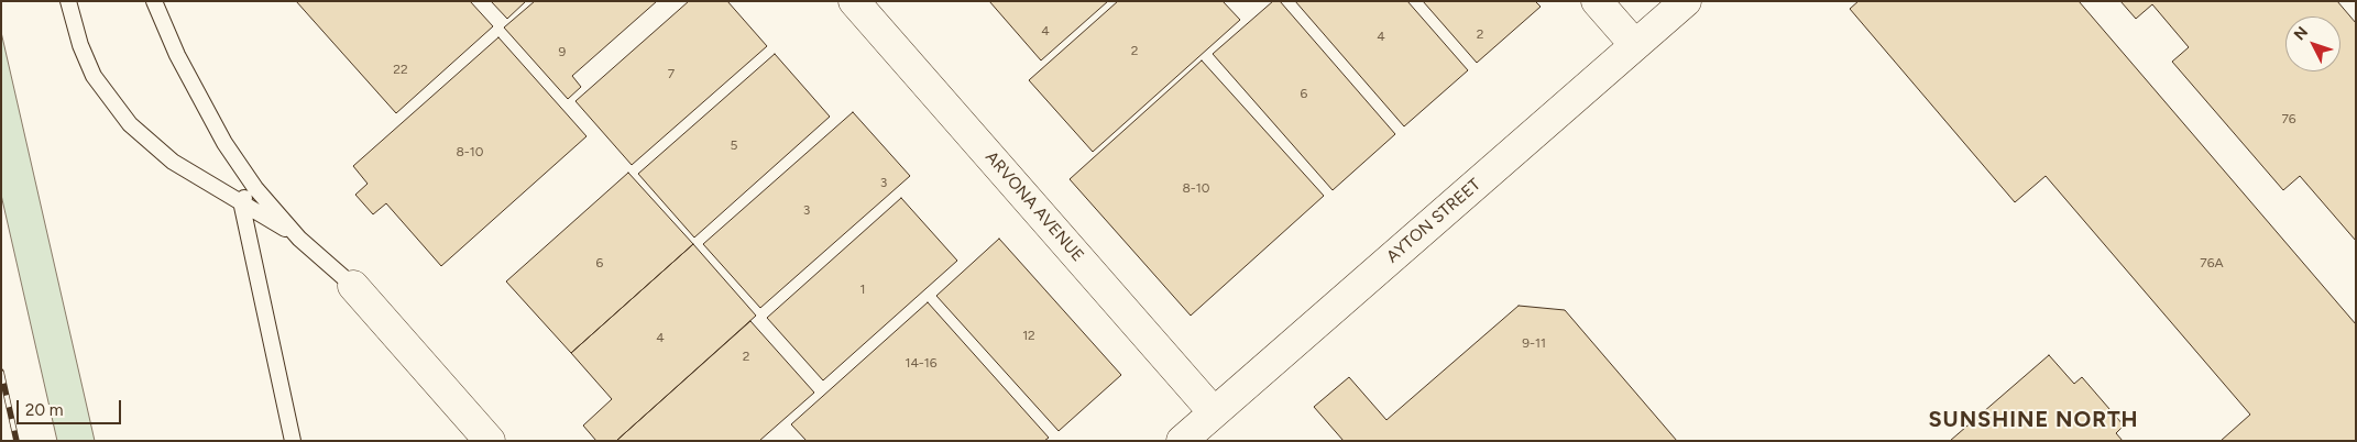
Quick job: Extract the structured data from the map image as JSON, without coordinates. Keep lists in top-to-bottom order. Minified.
{"streets":{"street":["ARVONA AVENUE","AYTON STREET"]},"crossings":[["ARVONA AVENUE","AYTON STREET"]],"districts":["SUNSHINE NORTH"],"house_numbers":["4","2","4","2","9","22","7","6","76","5","8-10","3","8-10","3","6","76A","1","12","4","9-11","2","14-16"],"scale_bar":"20 m","north":"top left"}
